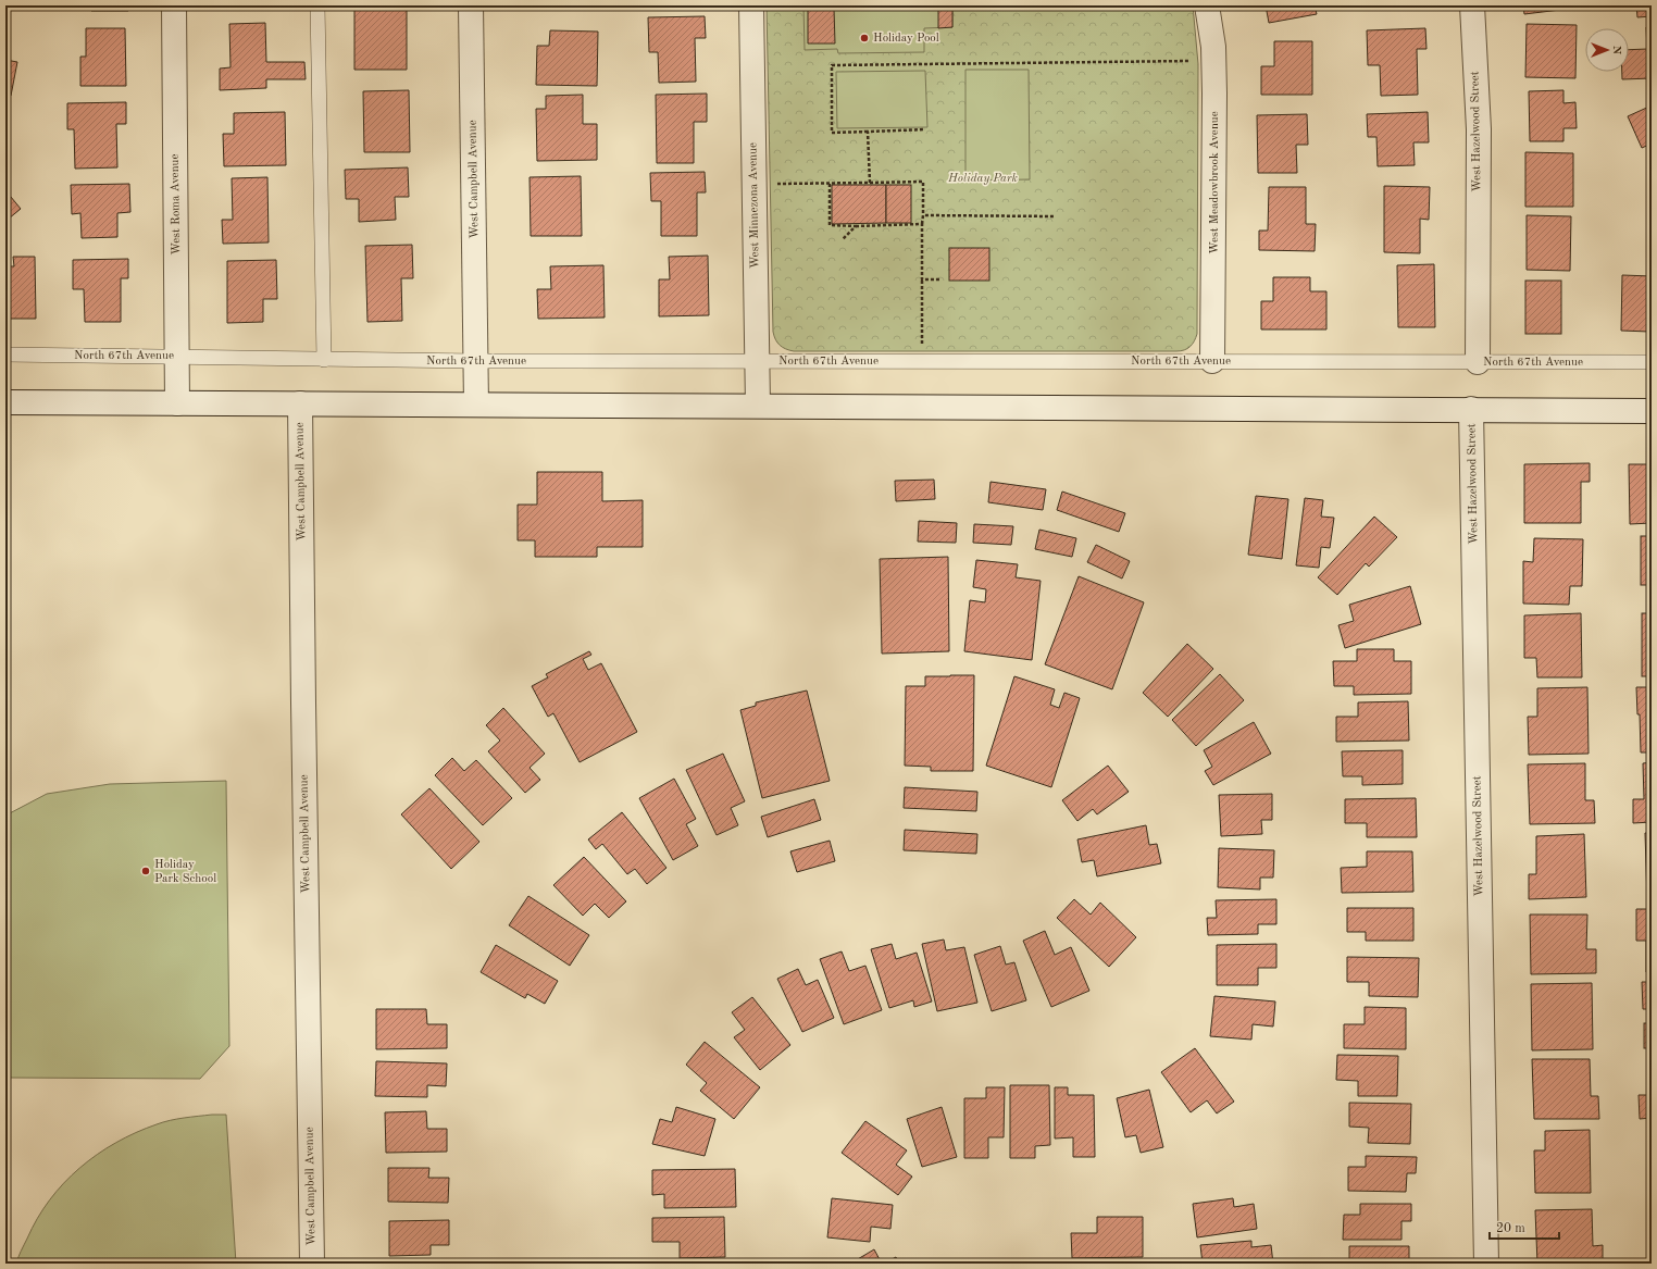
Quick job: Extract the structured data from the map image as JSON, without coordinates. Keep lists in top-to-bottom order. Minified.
{"streets":{"street":["West Hazelwood Street","West Campbell Avenue","West Meadowbrook Avenue","West Roma Avenue","West Minnezona Avenue"],"lane":["North 67th Avenue"]},"crossings":[["West Hazelwood Street","North 67th Avenue"],["West Campbell Avenue","North 67th Avenue"],["West Meadowbrook Avenue","North 67th Avenue"],["West Roma Avenue","North 67th Avenue"],["West Minnezona Avenue","North 67th Avenue"]],"parks":["Holiday Park"],"places":["Holiday Pool","Holiday Park School"],"scale_bar":"20 m","north":"right"}
